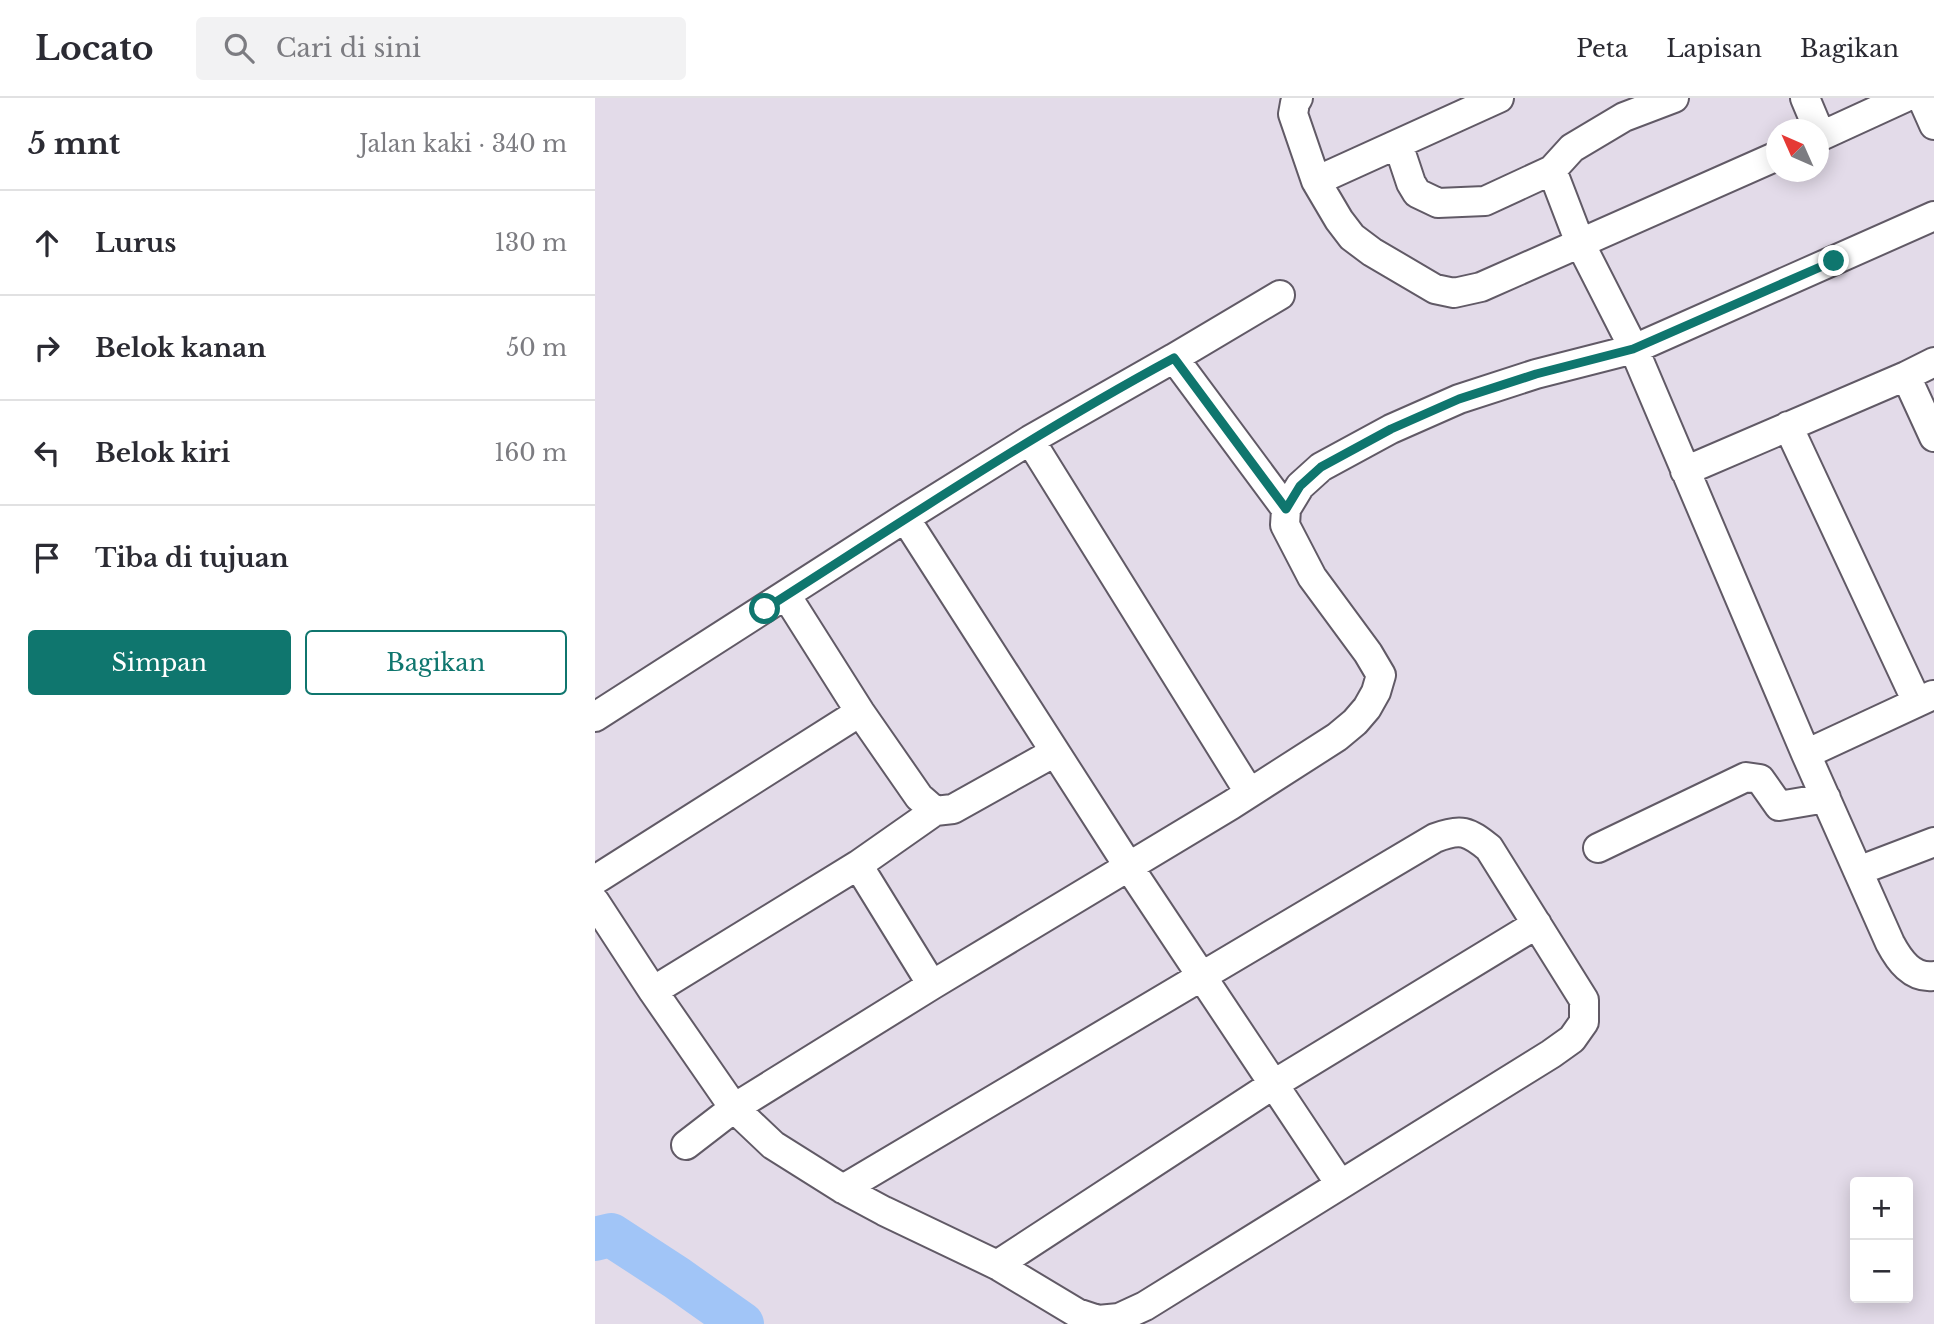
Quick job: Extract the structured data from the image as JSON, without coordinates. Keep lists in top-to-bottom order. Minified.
{"north":"top left","page":{"header":"Locato","search":"Cari di sini","nav":["Peta","Lapisan","Bagikan"],"heading":["5 mnt","Jalan kaki · 340 m"],"list":[["Lurus","130 m"],["Belok kanan","50 m"],["Belok kiri","160 m"],"Tiba di tujuan"],"buttons":["Simpan","Bagikan"],"map_buttons":["+","−"]}}
